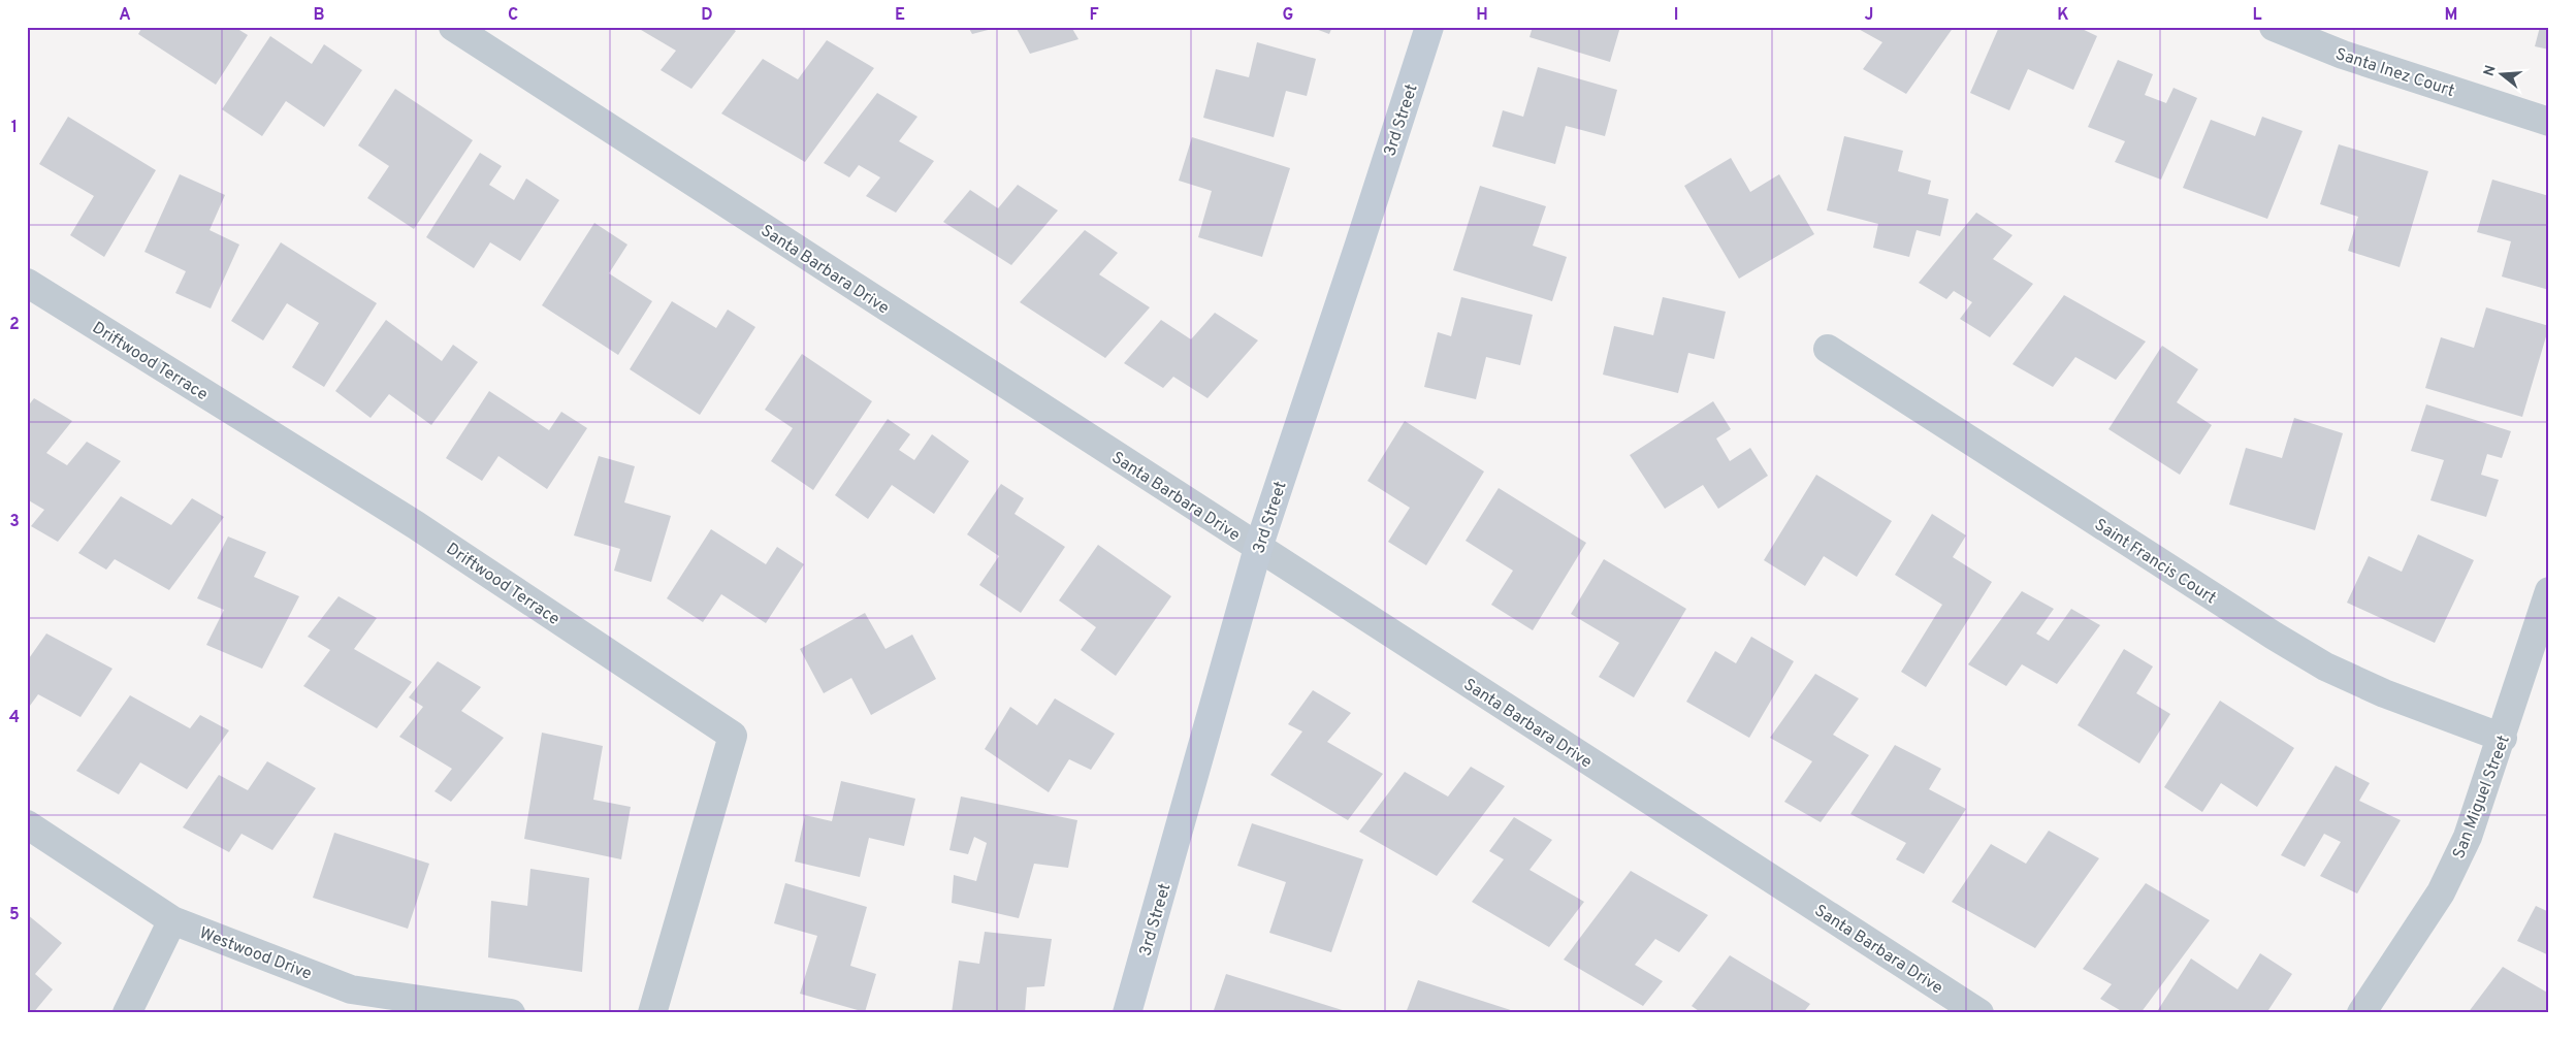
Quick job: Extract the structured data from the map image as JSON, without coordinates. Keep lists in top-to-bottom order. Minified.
{"streets":{"street":["Santa Inez Court","3rd Street","Santa Barbara Drive","Driftwood Terrace","Saint Francis Court","San Miguel Street","Westwood Drive"]},"crossings":[["3rd Street","Santa Barbara Drive"],["Saint Francis Court","San Miguel Street"]],"north":"left","grid":{"columns":["A","B","C","D","E","F","G","H","I","J","K","L","M"],"rows":["1","2","3","4","5"]}}
